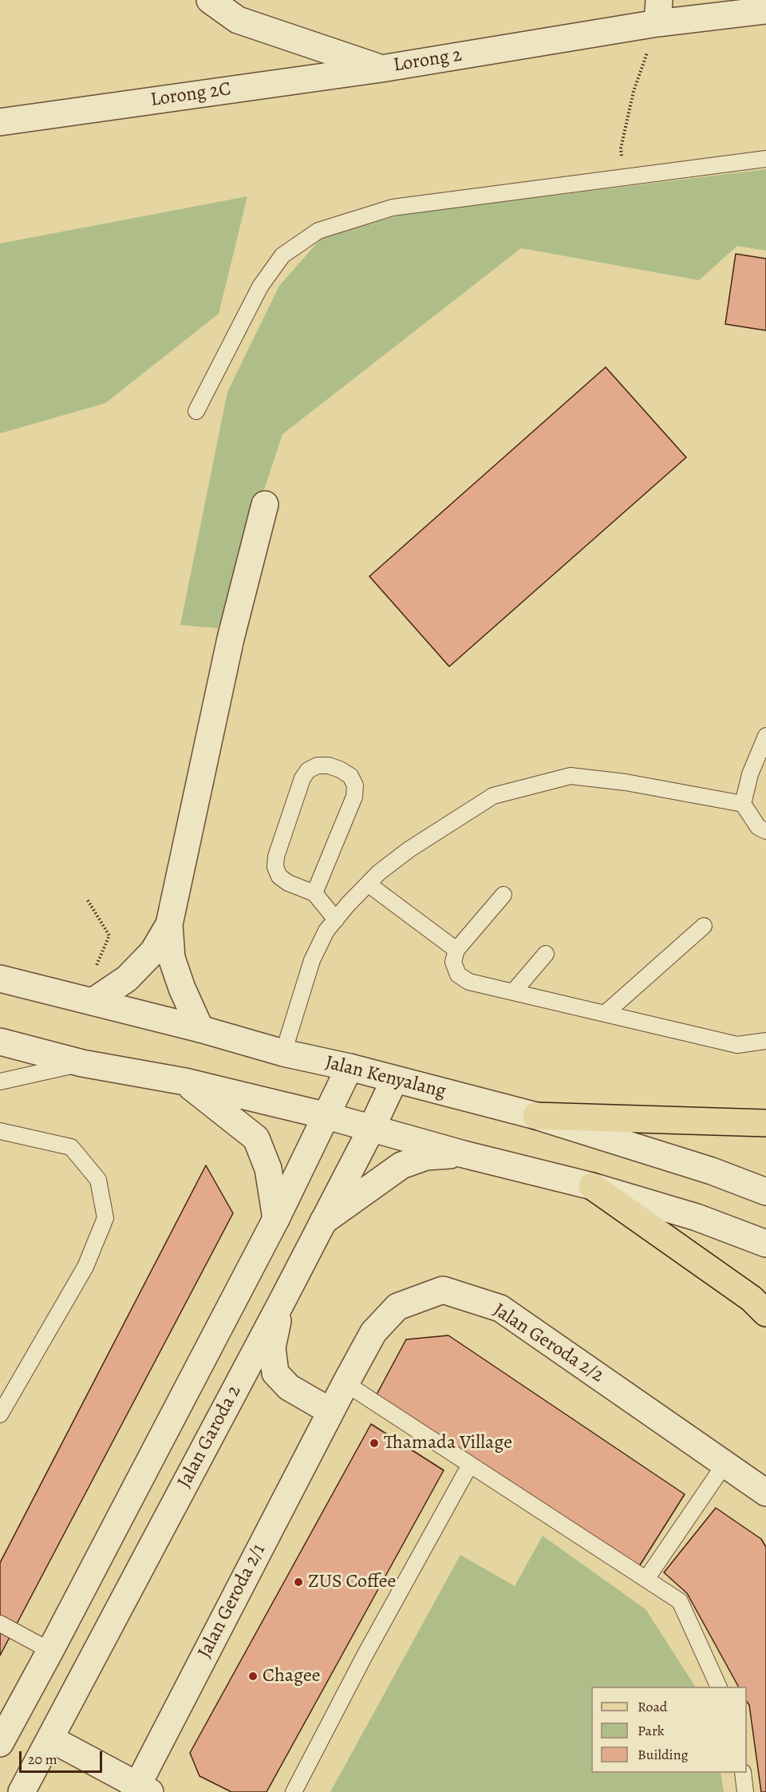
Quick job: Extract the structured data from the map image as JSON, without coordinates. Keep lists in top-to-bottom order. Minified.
{"streets":{"street":["Lorong 2","Lorong 2C","Jalan Kenyalang","Jalan Geroda 2/2","Jalan Garoda 2","Jalan Geroda 2/1"]},"crossings":[["Lorong 2","Lorong 2C"],["Jalan Kenyalang","Jalan Garoda 2"],["Jalan Geroda 2/2","Jalan Geroda 2/1"]],"places":["Thamada Village","ZUS Coffee","Chagee"],"legend":["Road","Park","Building"],"scale_bar":"20 m"}
